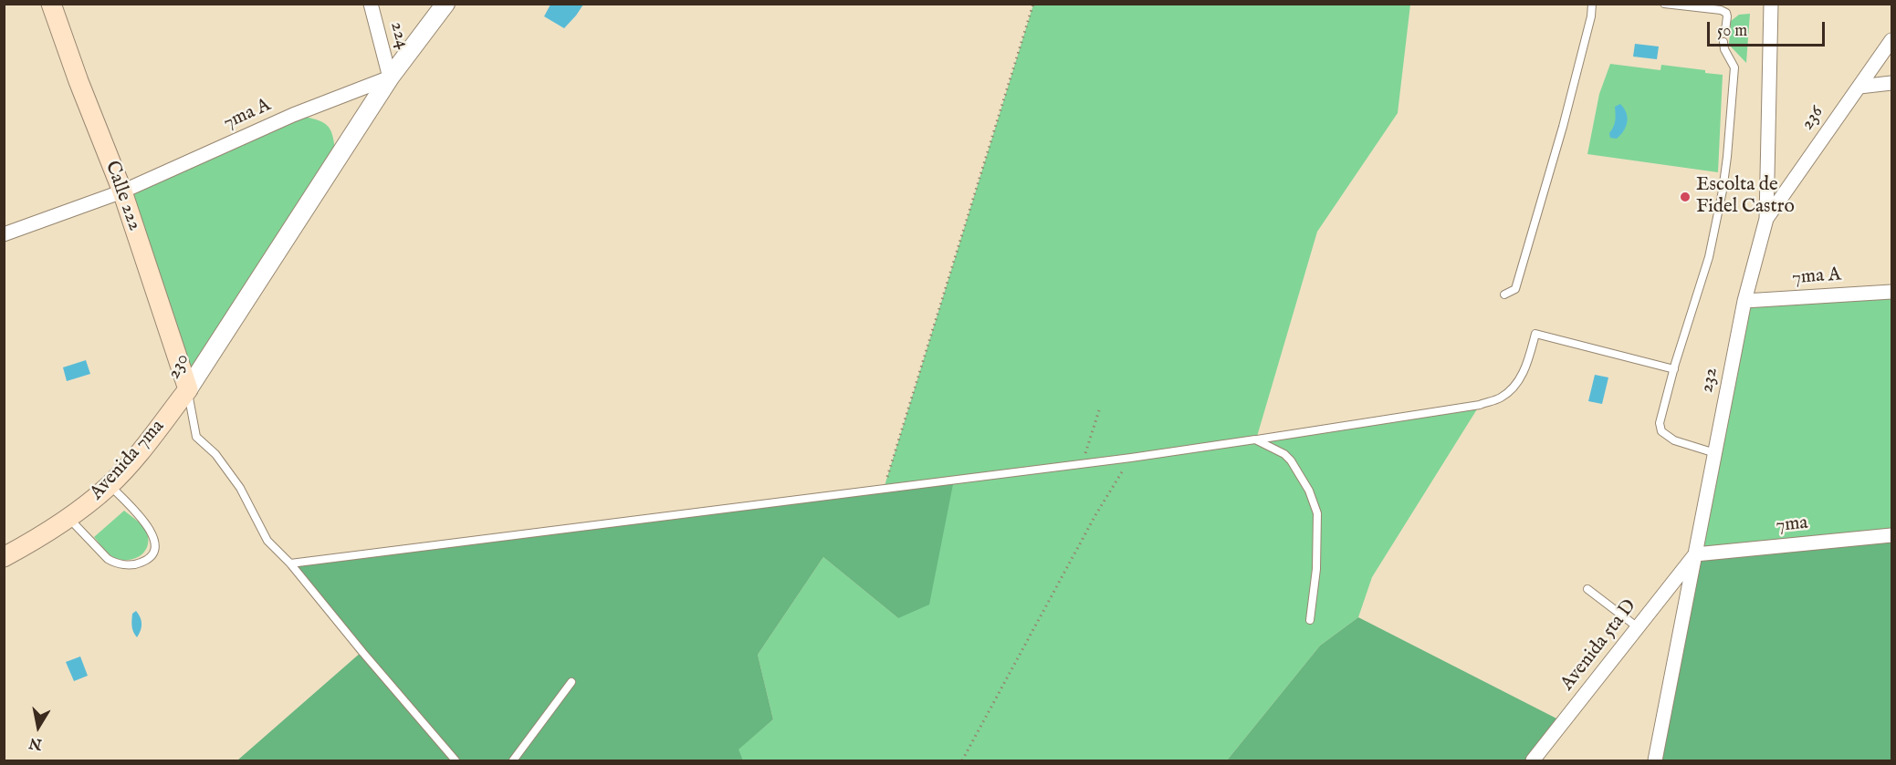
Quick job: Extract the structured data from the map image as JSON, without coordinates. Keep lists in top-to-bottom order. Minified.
{"streets":{"main road":["Calle 222","Avenida 7ma"],"street":["224","7ma A","236","230","232","7ma","Avenida 5ta D"]},"crossings":[["224","7ma A"],["224","230"],["7ma A","Calle 222"],["7ma A","230"],["7ma A","232"],["236","232"],["Calle 222","230"],["Calle 222","Avenida 7ma"],["230","Avenida 7ma"],["232","7ma"],["232","Avenida 5ta D"],["7ma","Avenida 5ta D"]],"places":["Escolta de Fidel Castro"],"scale_bar":"50 m","north":"bottom"}
